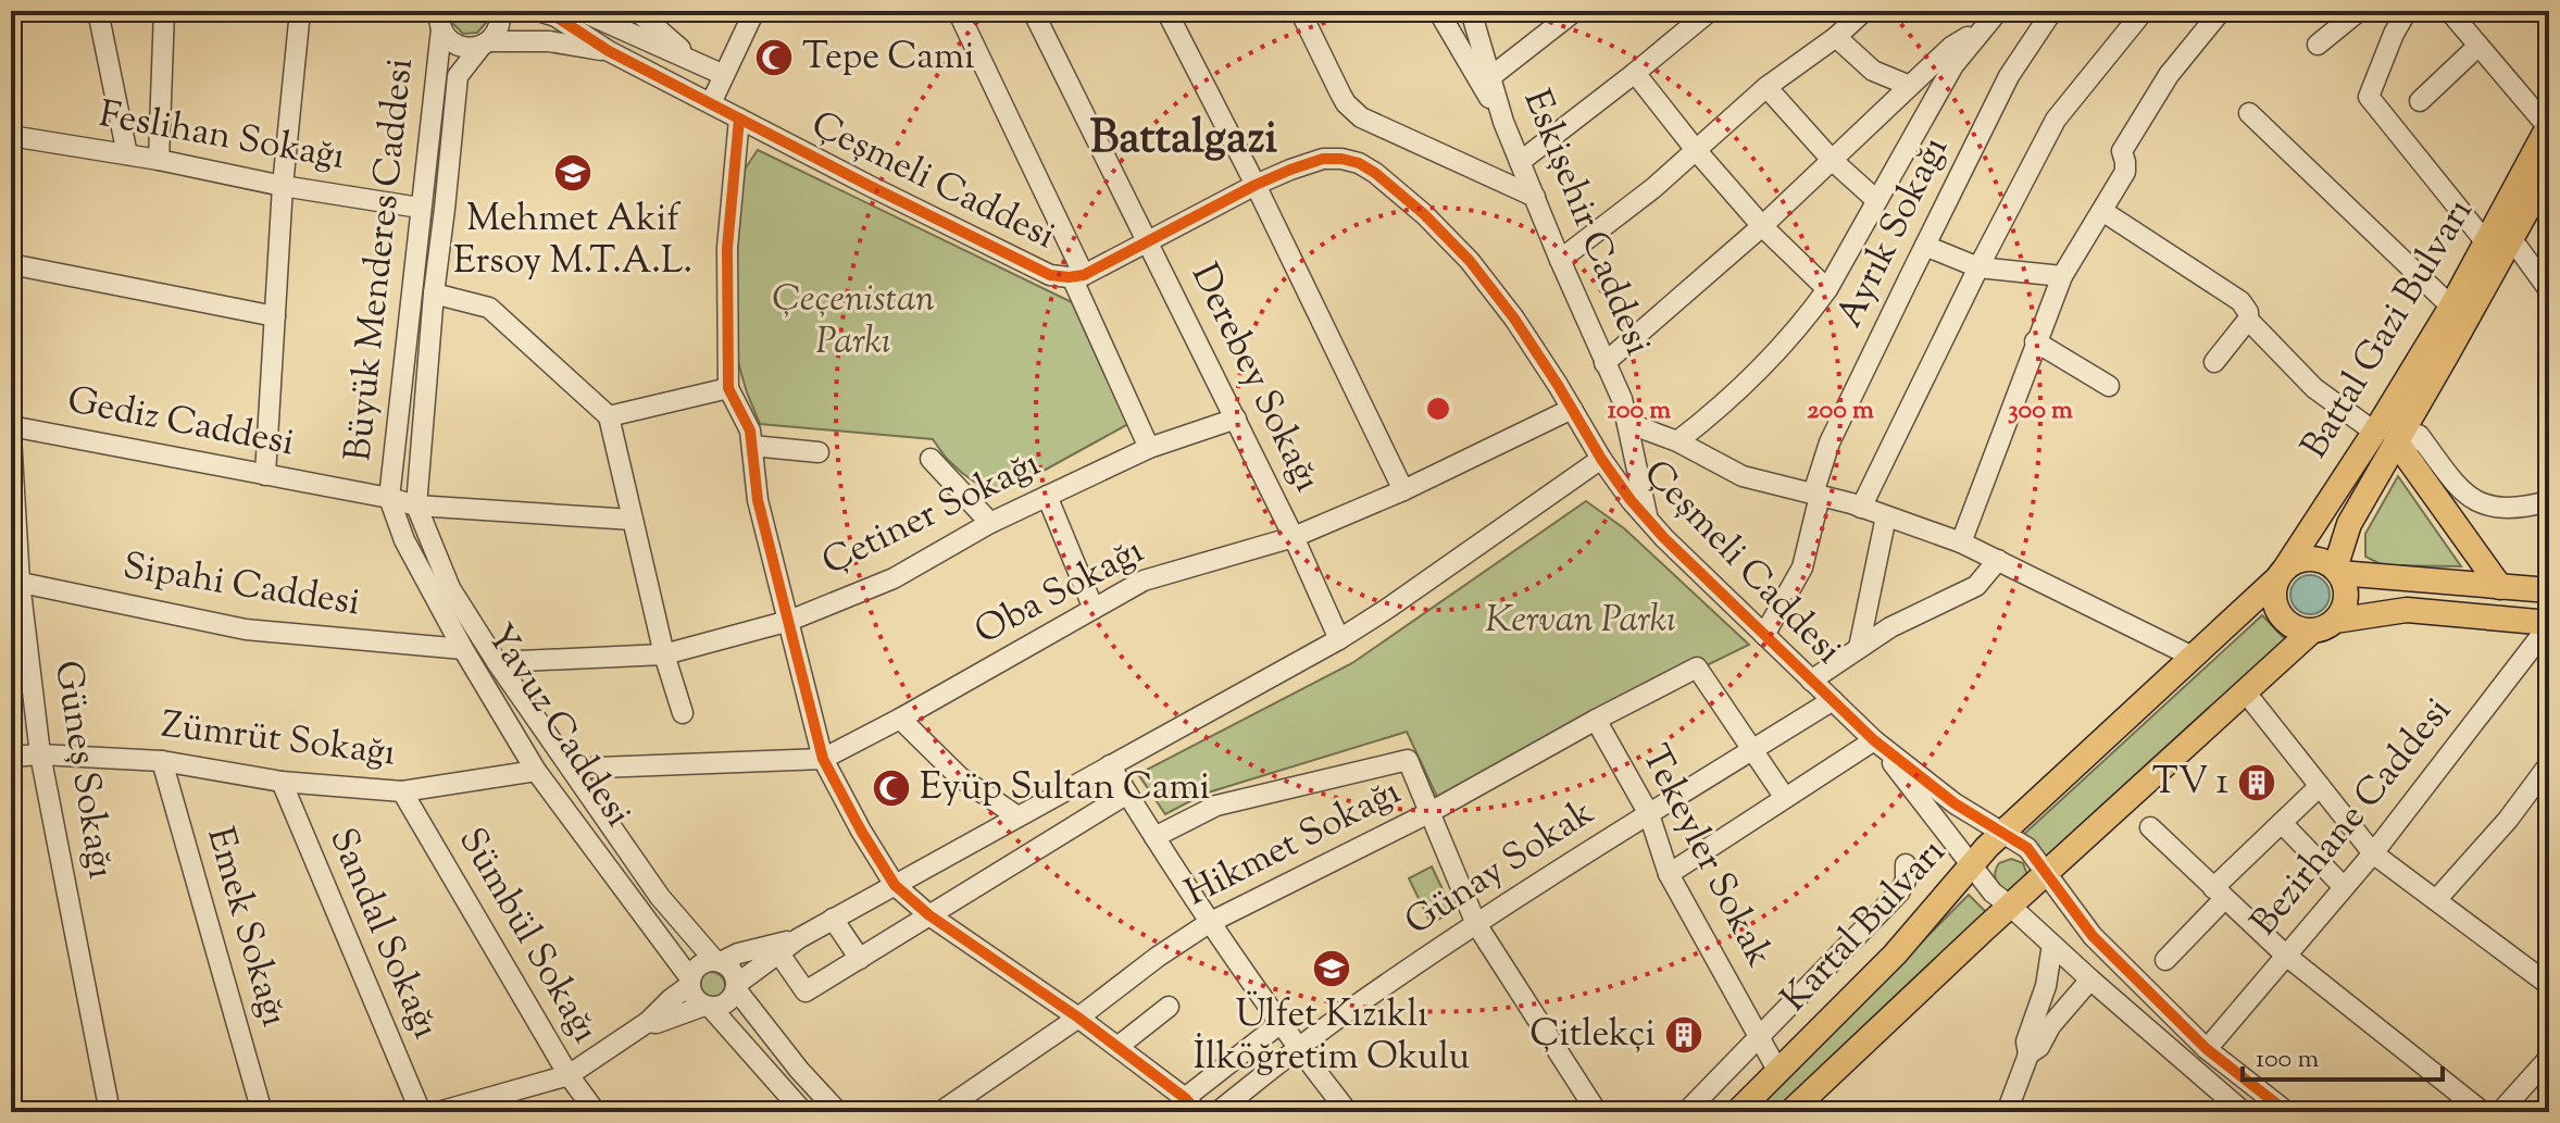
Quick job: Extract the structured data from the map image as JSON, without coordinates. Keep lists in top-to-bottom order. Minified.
{"streets":{"main road":["Battal Gazi Bulvarı","Kartal Bulvarı"],"street":["Feslihan Sokağı","Çeşmeli Caddesi","Eskişehir Caddesi","Ayrık Sokağı","Büyük Menderes Caddesi","Derebey Sokağı","Gediz Caddesi","Çetiner Sokağı","Sipahi Caddesi","Oba Sokağı","Yavuz Caddesi","Zümrüt Sokağı","Güneş Sokağı","Bezirhane Caddesi","Hikmet Sokağı","Tekeyler Sokak","Günay Sokak","Emek Sokağı","Sandal Sokağı","Sümbül Sokağı"]},"crossings":[["Feslihan Sokağı","Büyük Menderes Caddesi"],["Çeşmeli Caddesi","Eskişehir Caddesi"],["Çeşmeli Caddesi","Ayrık Sokağı"],["Çeşmeli Caddesi","Büyük Menderes Caddesi"],["Çeşmeli Caddesi","Derebey Sokağı"],["Çeşmeli Caddesi","Oba Sokağı"],["Çeşmeli Caddesi","Bezirhane Caddesi"],["Çeşmeli Caddesi","Günay Sokak"],["Çeşmeli Caddesi","Kartal Bulvarı"],["Büyük Menderes Caddesi","Gediz Caddesi"],["Büyük Menderes Caddesi","Yavuz Caddesi"],["Battal Gazi Bulvarı","Kartal Bulvarı"],["Derebey Sokağı","Çetiner Sokağı"],["Derebey Sokağı","Oba Sokağı"],["Gediz Caddesi","Yavuz Caddesi"],["Çetiner Sokağı","Yavuz Caddesi"],["Sipahi Caddesi","Yavuz Caddesi"],["Sipahi Caddesi","Güneş Sokağı"],["Oba Sokağı","Yavuz Caddesi"],["Yavuz Caddesi","Zümrüt Sokağı"],["Zümrüt Sokağı","Güneş Sokağı"],["Zümrüt Sokağı","Emek Sokağı"],["Zümrüt Sokağı","Sandal Sokağı"],["Zümrüt Sokağı","Sümbül Sokağı"],["Hikmet Sokağı","Tekeyler Sokak"],["Hikmet Sokağı","Günay Sokak"],["Tekeyler Sokak","Günay Sokak"],["Tekeyler Sokak","Kartal Bulvarı"]],"districts":["Battalgazi"],"parks":["Çeçenistan Parkı","Kervan Parkı"],"places":{"mosque":["Tepe Cami","Eyüp Sultan Cami"],"school or university":["Mehmet Akif Ersoy M.T.A.L.","Ülfet Kızıklı İlköğretim Okulu"],"building":["TV 1","Çitlekçi"]},"scale_bar":"100 m","rings":["100 m","200 m","300 m"]}
